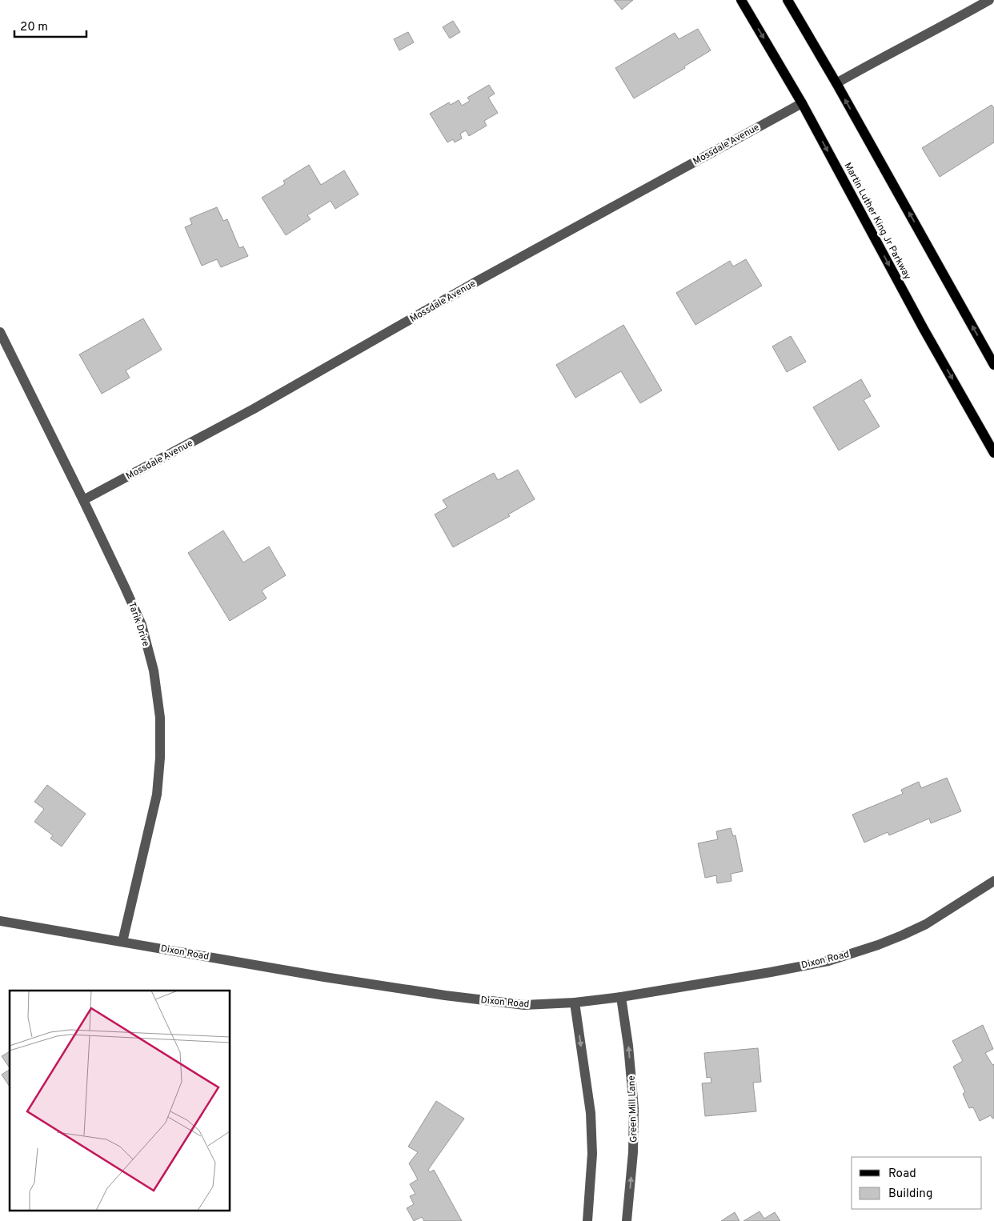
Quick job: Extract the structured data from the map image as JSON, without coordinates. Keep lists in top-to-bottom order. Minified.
{"streets":{"main road":["Martin Luther King Jr Parkway"],"street":["Mossdale Avenue","Tarik Drive","Dixon Road","Green Mill Lane"]},"crossings":[["Mossdale Avenue","Martin Luther King Jr Parkway"],["Mossdale Avenue","Tarik Drive"],["Tarik Drive","Dixon Road"],["Dixon Road","Green Mill Lane"]],"legend":["Road","Building"],"scale_bar":"20 m"}
